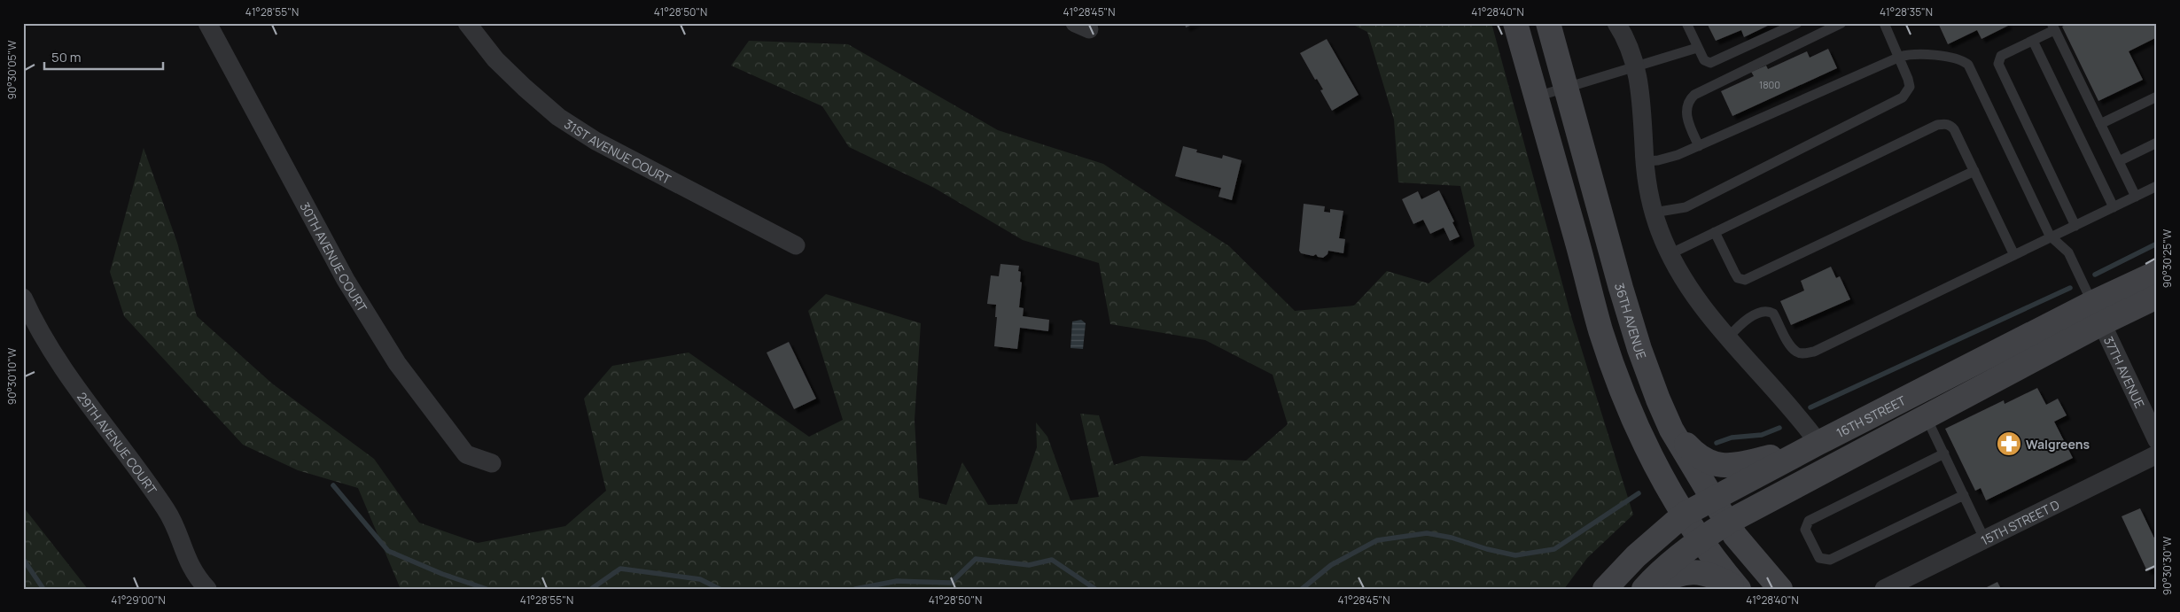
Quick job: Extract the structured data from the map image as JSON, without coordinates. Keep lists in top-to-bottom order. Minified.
{"streets":{"main road":["36TH AVENUE","16TH STREET"],"street":["31ST AVENUE COURT","30TH AVENUE COURT","37TH AVENUE","29TH AVENUE COURT","15TH STREET D"]},"crossings":[["36TH AVENUE","16TH STREET"],["37TH AVENUE","16TH STREET"]],"places":{"pharmacy":["Walgreens"]},"house_numbers":["1800"],"scale_bar":"50 m","coordinates":["41°28'55\"N","41°28'50\"N","41°28'45\"N","41°28'40\"N","41°28'35\"N","90°30'05\"W","90°30'25\"W","90°30'10\"W","90°30'30\"W","41°29'00\"N"]}
